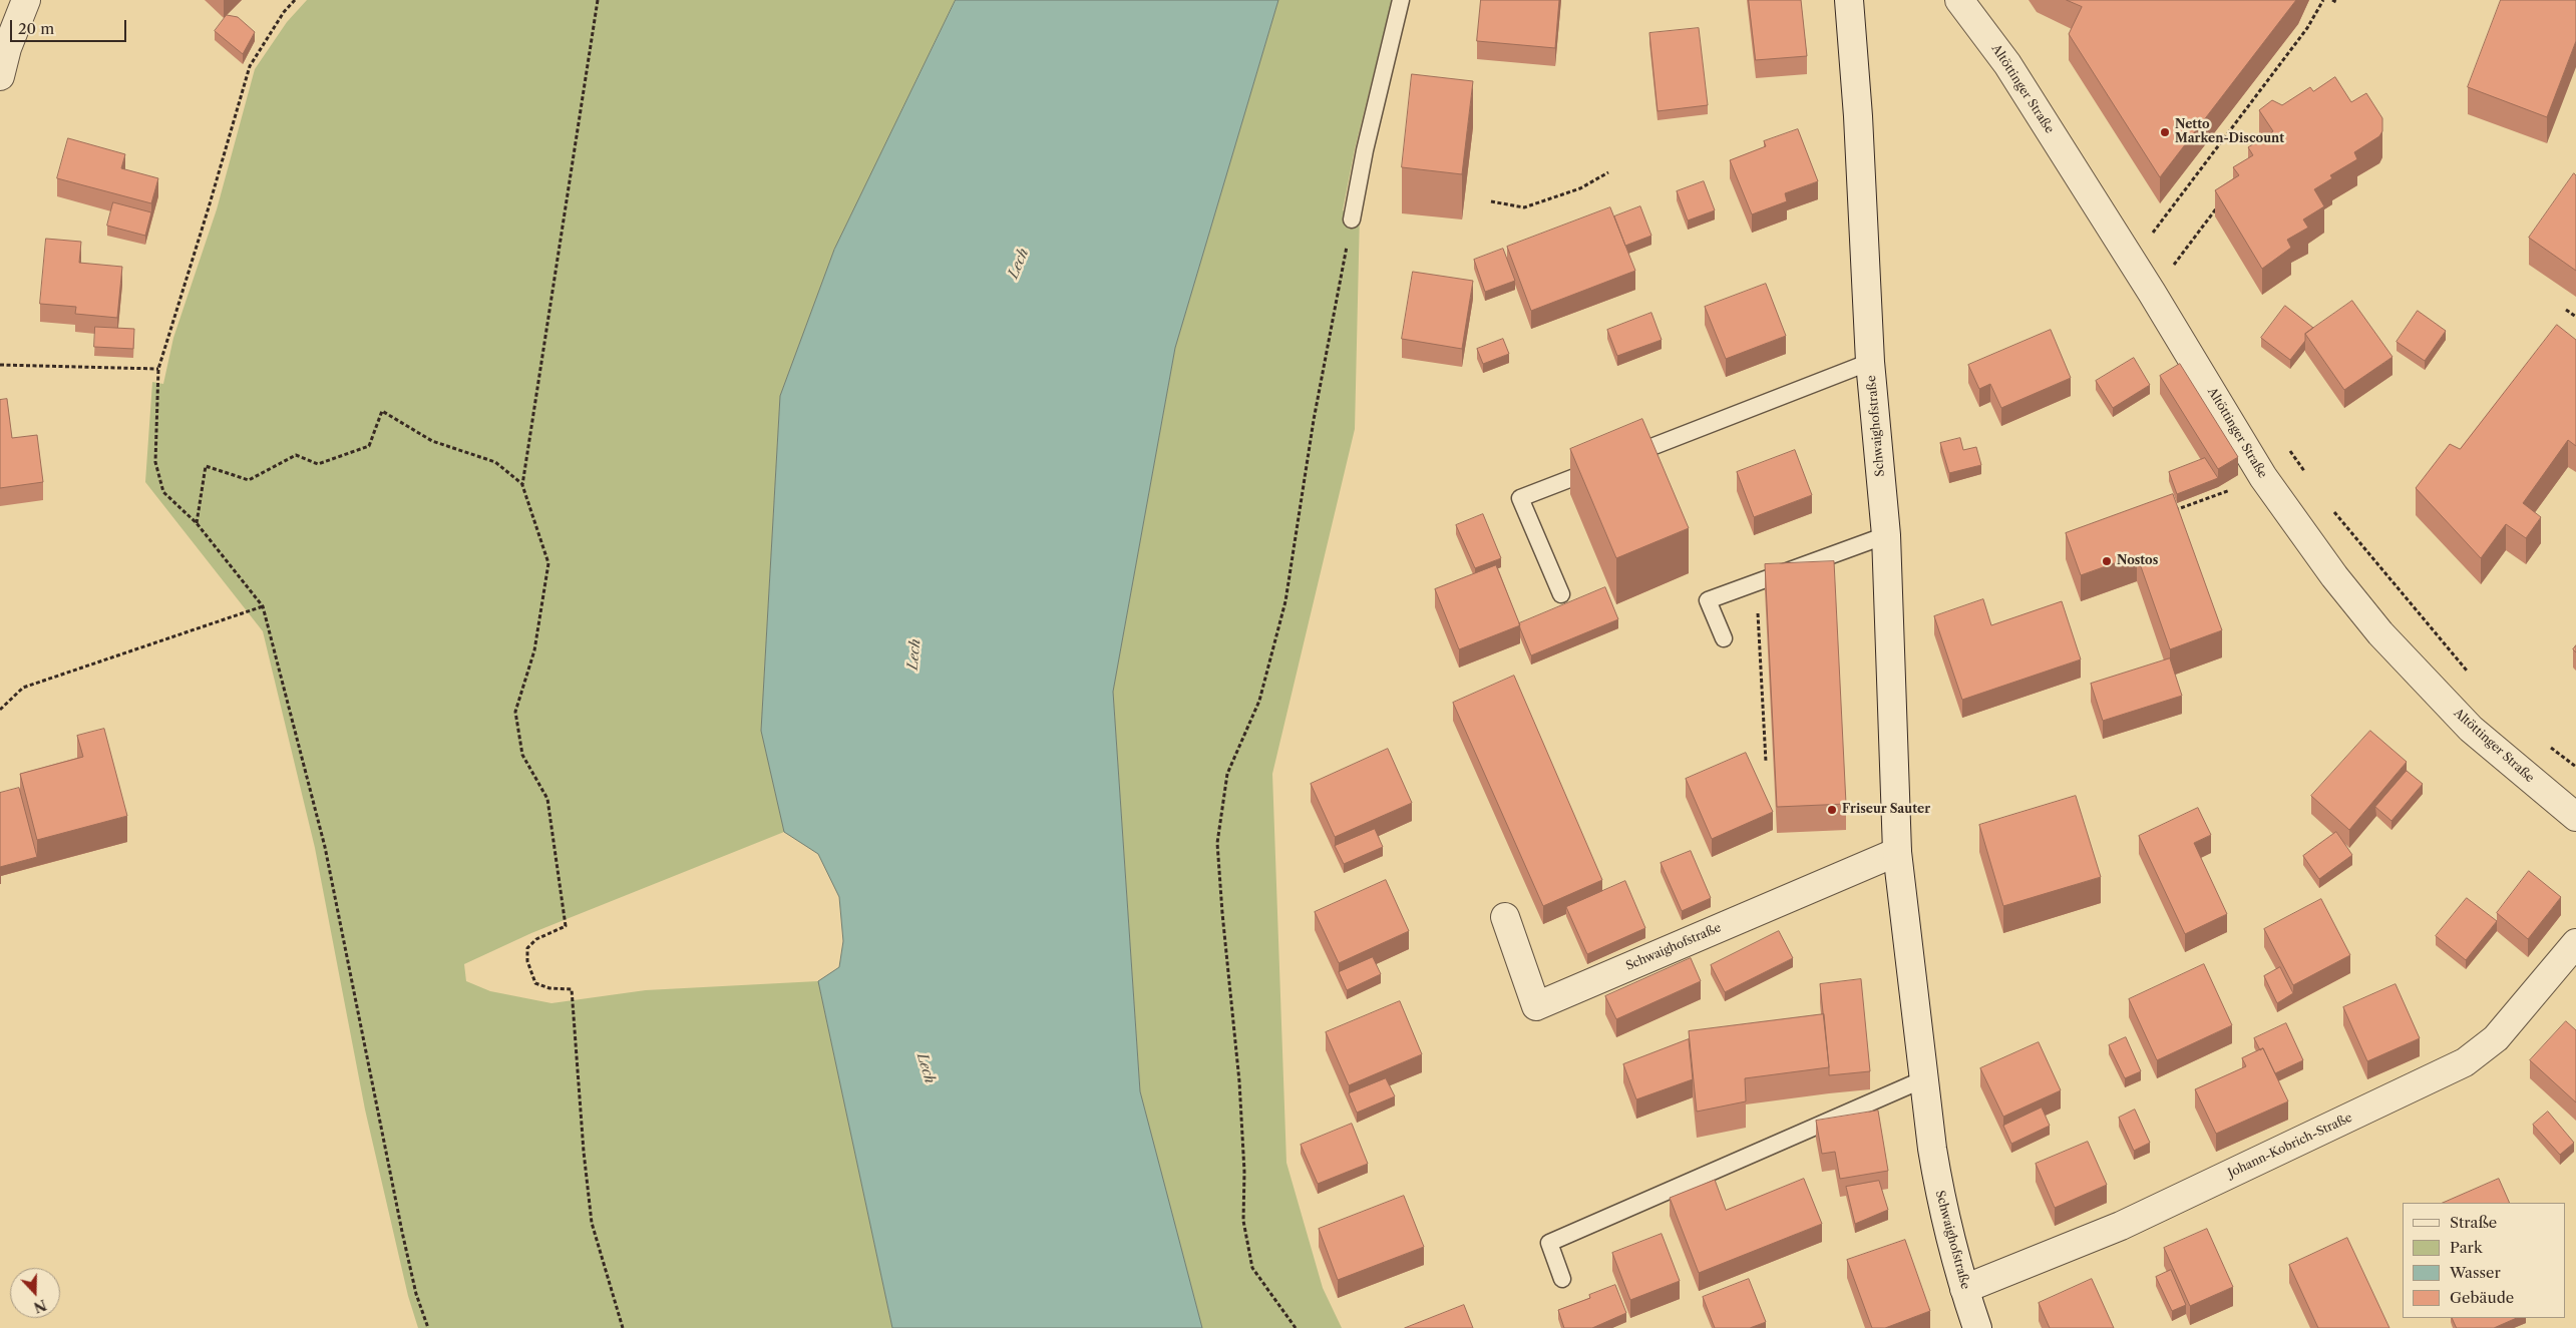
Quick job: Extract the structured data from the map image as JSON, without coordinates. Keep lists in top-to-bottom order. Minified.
{"streets":{"street":["Altöttinger Straße","Schwaighofstraße","Johann-Kobrich-Straße"]},"crossings":[["Schwaighofstraße","Johann-Kobrich-Straße"]],"water":["Lech"],"places":["Netto Marken-Discount","Nostos","Friseur Sauter"],"legend":["Straße","Park","Wasser","Gebäude"],"scale_bar":"20 m","north":"bottom"}
